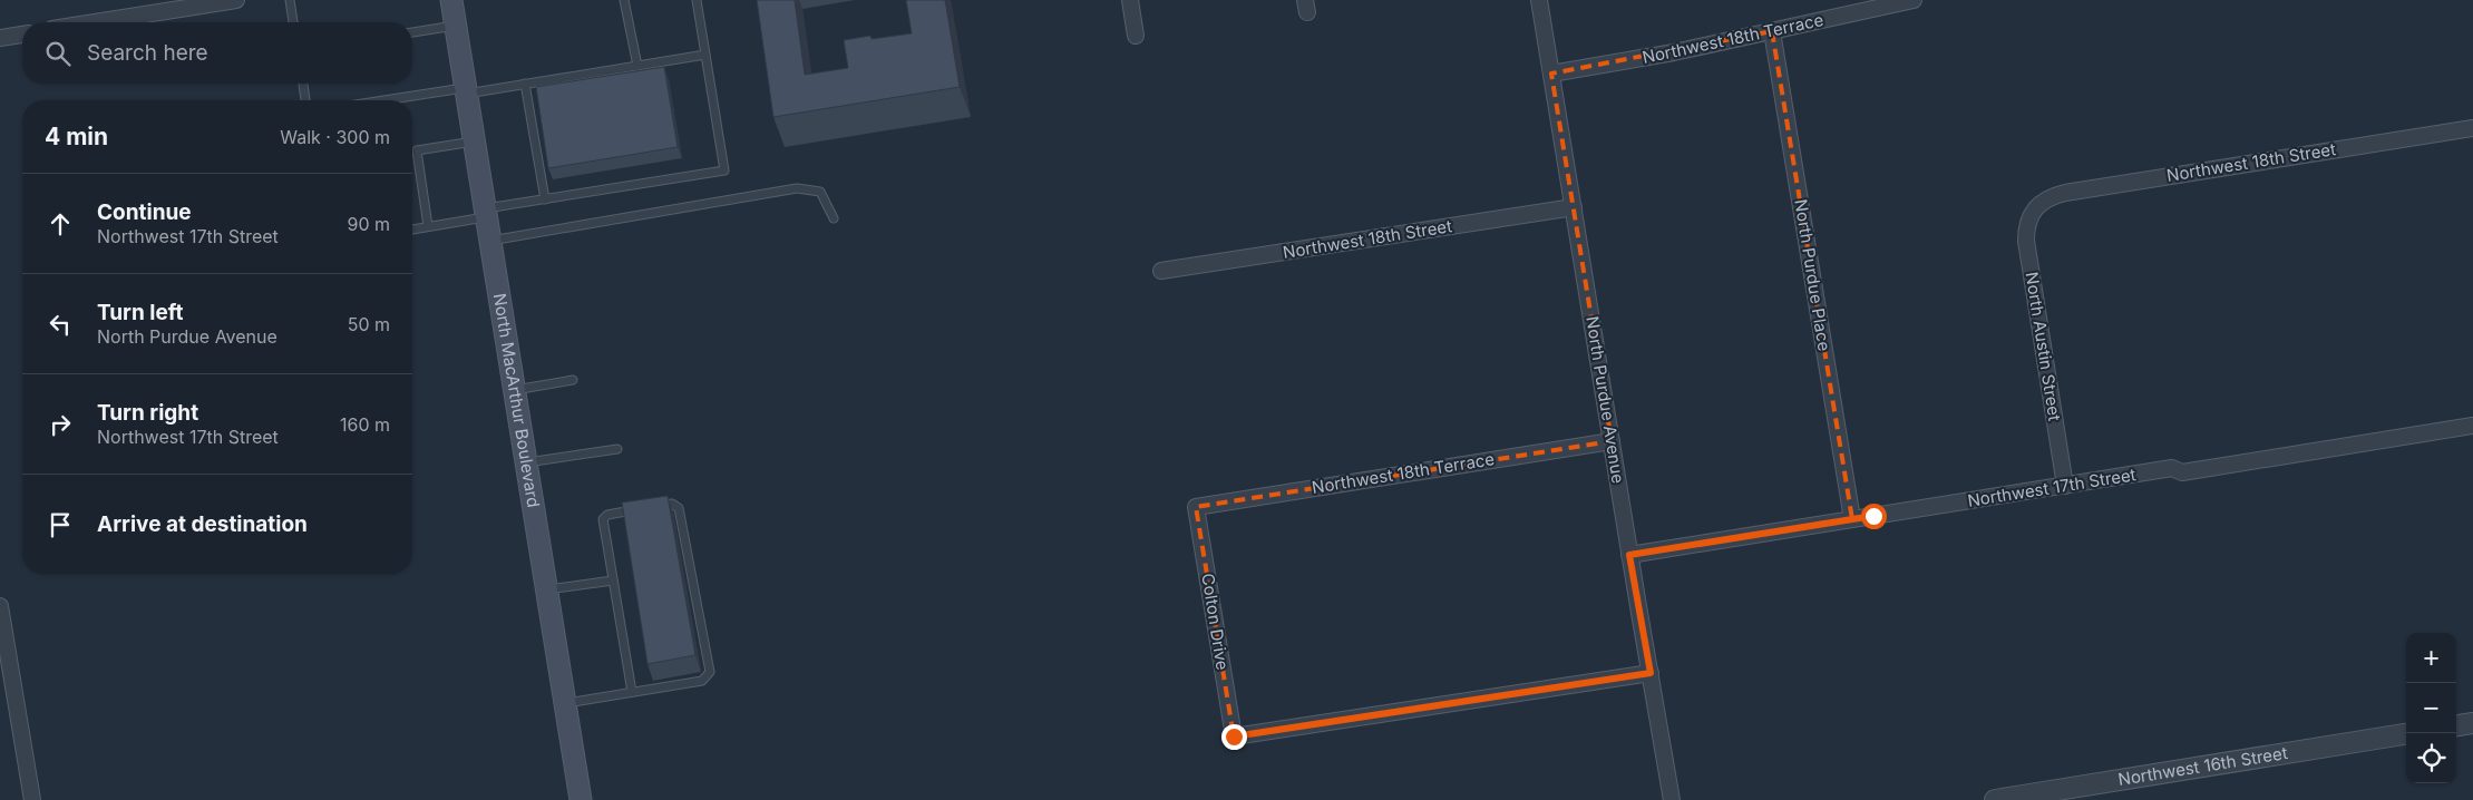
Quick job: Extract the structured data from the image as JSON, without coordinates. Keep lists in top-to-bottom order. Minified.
{"streets":{"main road":["North MacArthur Boulevard"],"street":["Northwest 18th Terrace","Northwest 18th Street","North Purdue Place","North Austin Street","North Purdue Avenue","Northwest 17th Street","Colton Drive","Northwest 16th Street"]},"crossings":[["Northwest 18th Terrace","North Purdue Place"],["Northwest 18th Terrace","North Purdue Avenue"],["Northwest 18th Terrace","Colton Drive"],["Northwest 18th Street","North Austin Street"],["Northwest 18th Street","North Purdue Avenue"],["North Purdue Place","Northwest 17th Street"],["North Austin Street","Northwest 17th Street"],["North Purdue Avenue","Northwest 17th Street"],["North Purdue Avenue","Colton Drive"]],"page":{"search":"Search here","heading":["4 min","Walk · 300 m"],"list":[["Continue","Northwest 17th Street","90 m"],["Turn left","North Purdue Avenue","50 m"],["Turn right","Northwest 17th Street","160 m"],"Arrive at destination"],"map_buttons":["+","−"]}}
